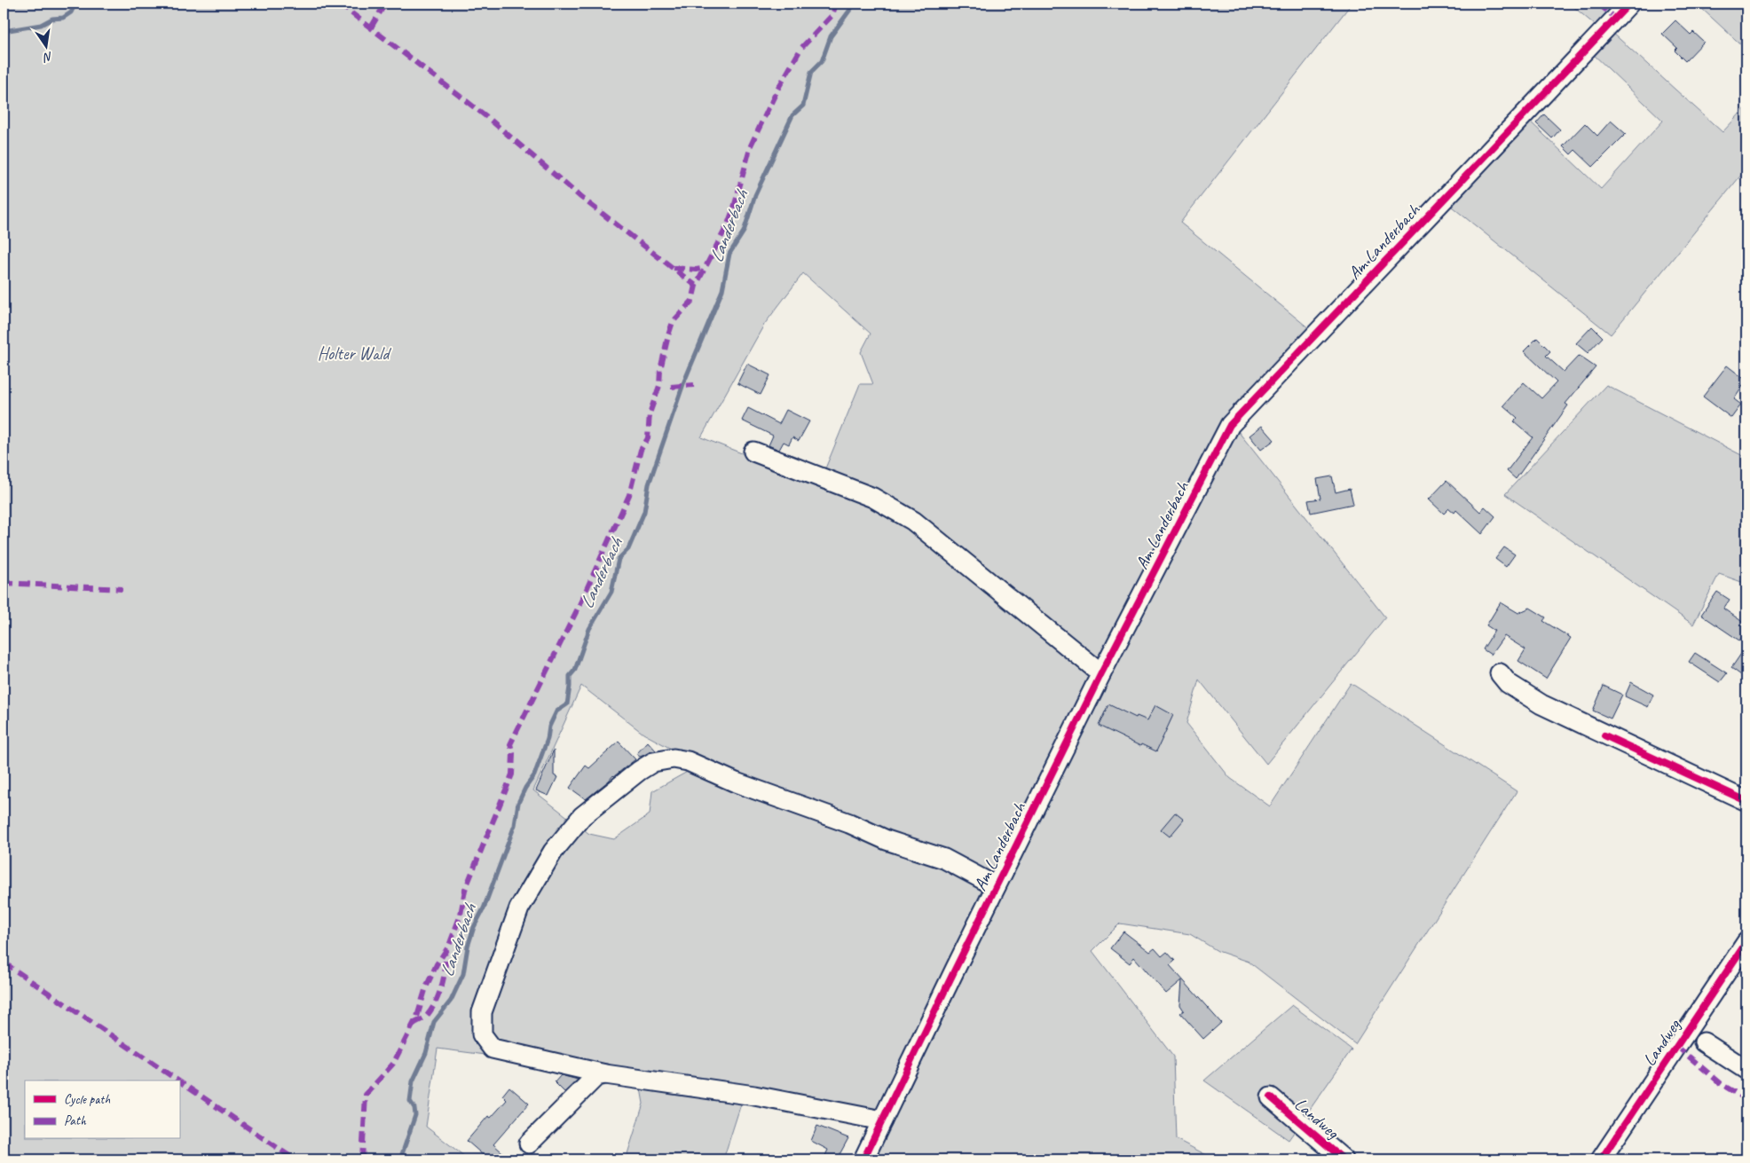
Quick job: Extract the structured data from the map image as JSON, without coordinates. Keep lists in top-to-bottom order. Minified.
{"streets":{"street":["Am Landerbach","Landweg"]},"water":["Landerbach"],"parks":["Holter Wald"],"legend":["Cycle path","Path"],"north":"bottom"}
